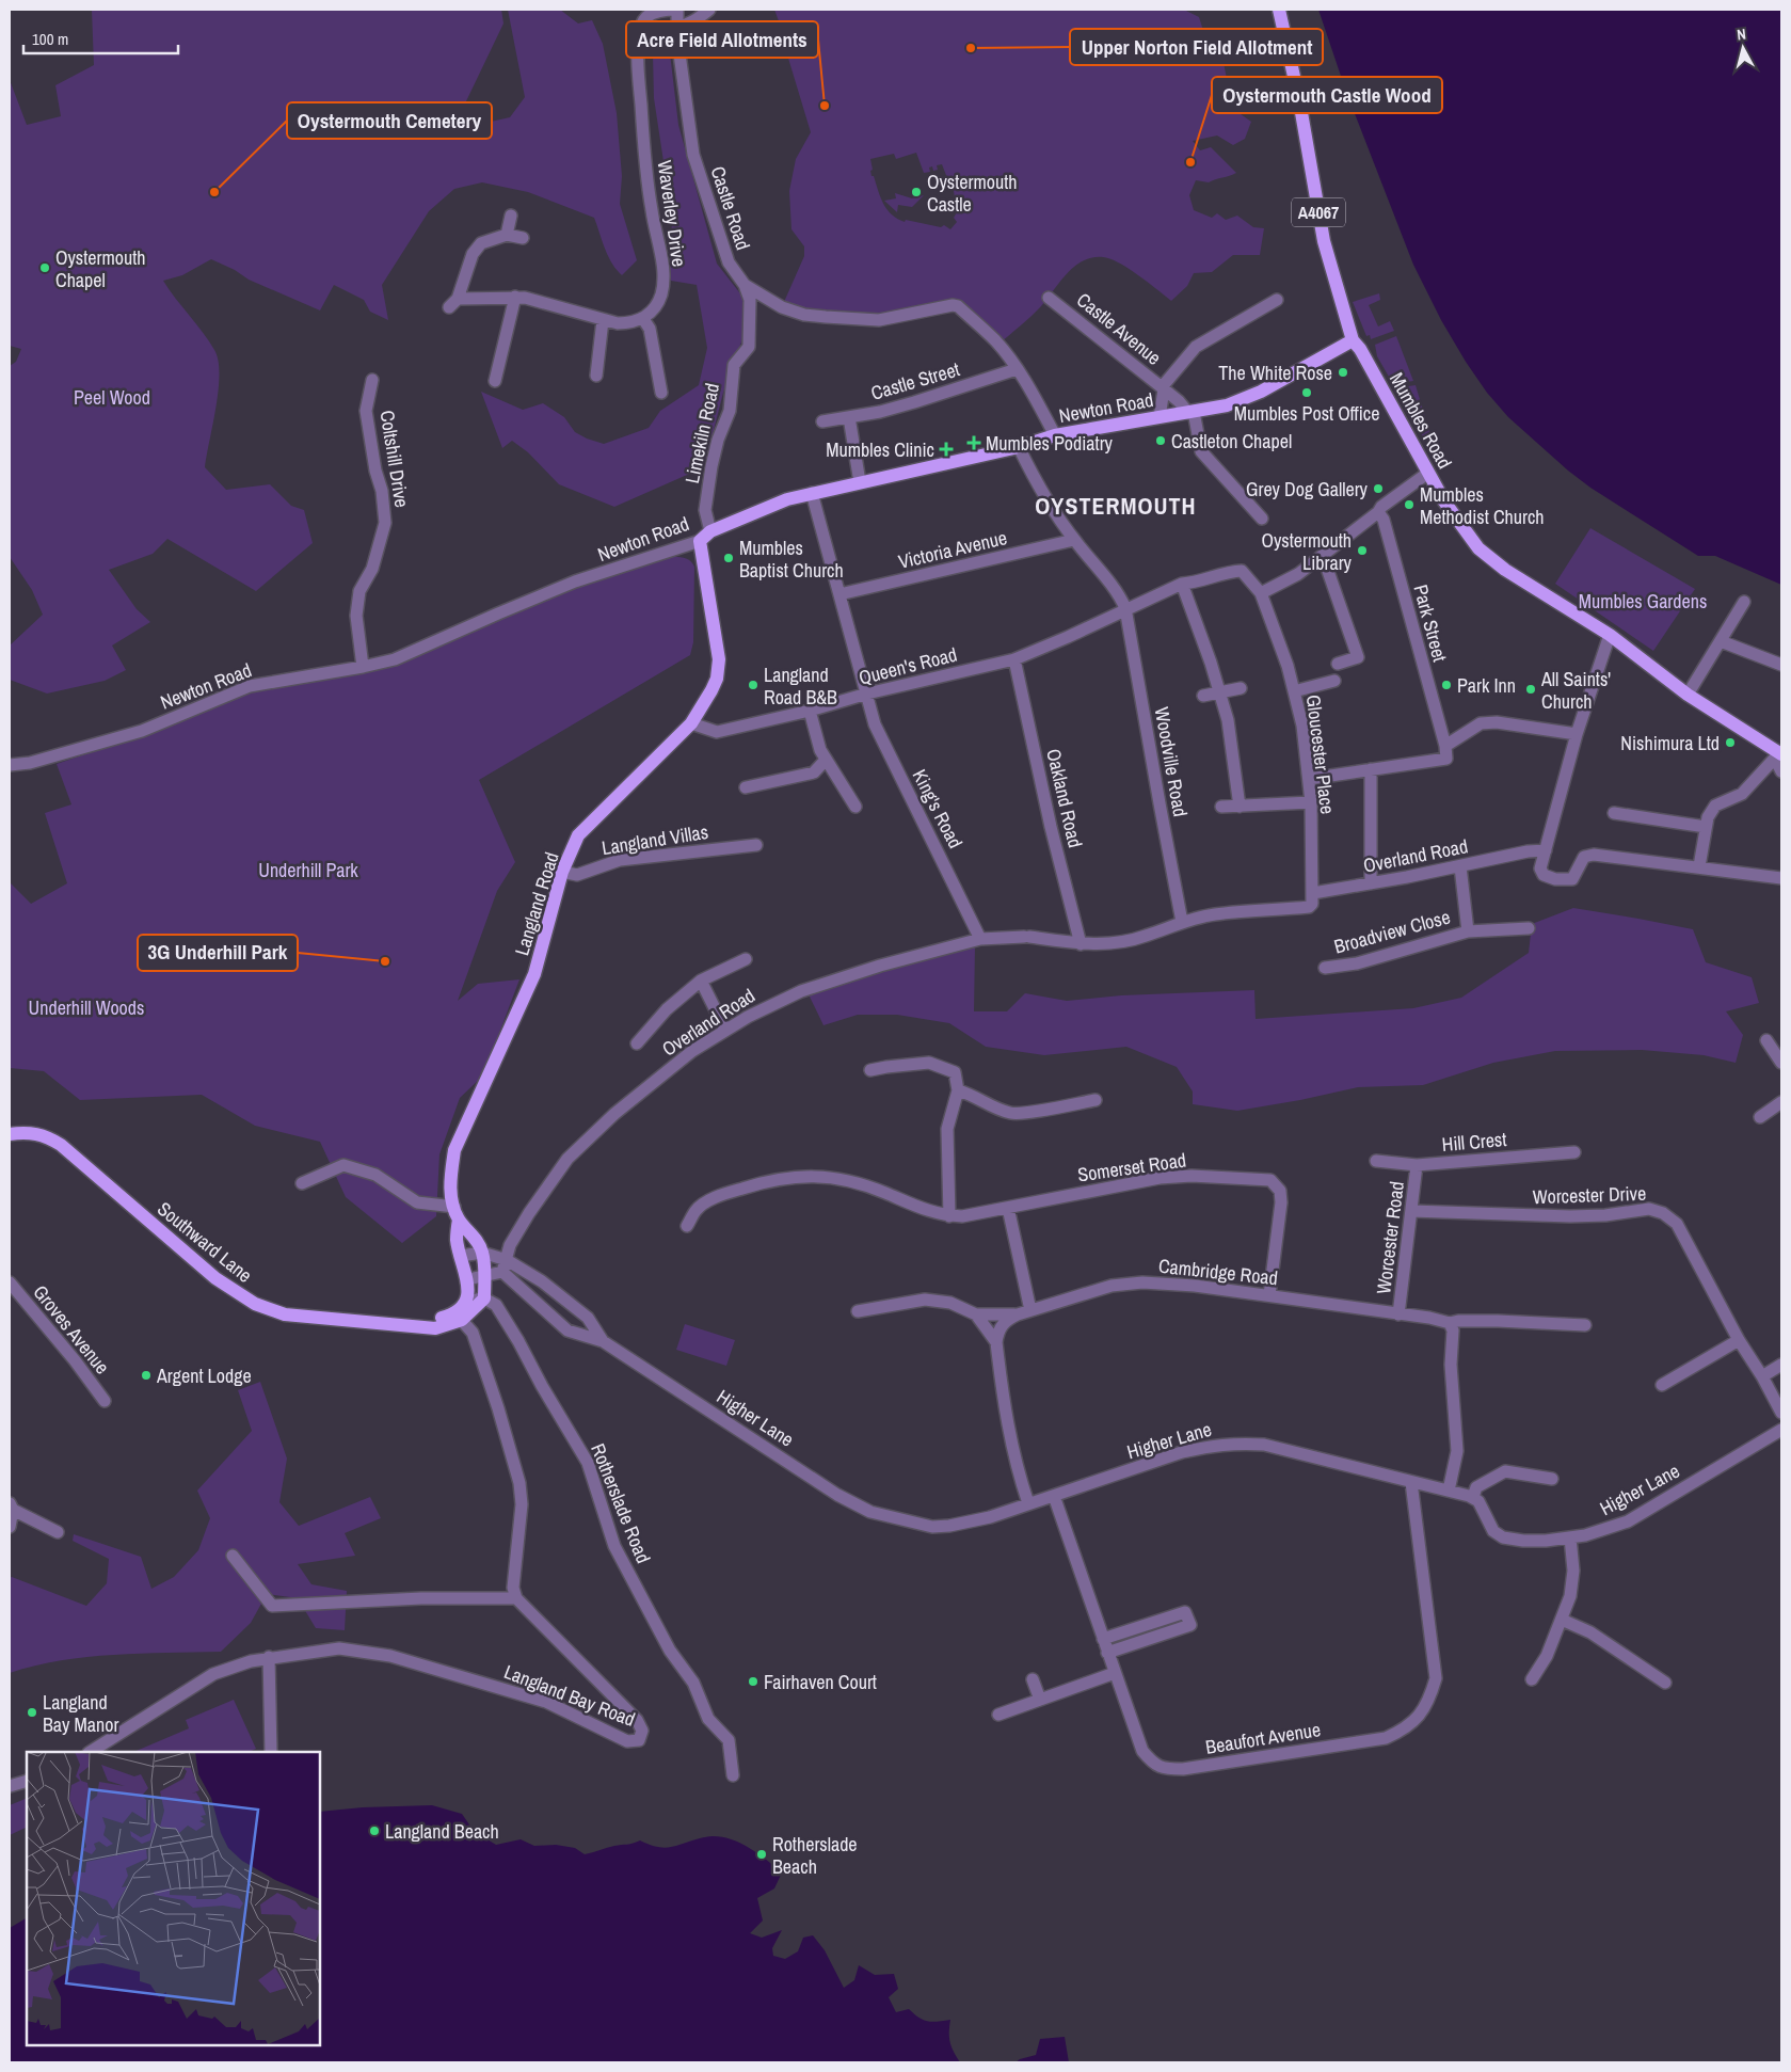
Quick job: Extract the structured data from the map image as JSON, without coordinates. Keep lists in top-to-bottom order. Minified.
{"streets":{"main road":["A4067","Newton Road","Mumbles Road","Langland Road","Southward Lane"],"street":["Castle Road","Waverley Drive","Castle Avenue","Castle Street","Limekiln Road","Coltshill Drive","Victoria Avenue","Park Street","Queen's Road","Gloucester Place","Woodville Road","Oakland Road","King's Road","Langland Villas","Overland Road","Broadview Close","Hill Crest","Somerset Road","Worcester Drive","Worcester Road","Cambridge Road","Groves Avenue","Higher Lane","Rotherslade Road","Langland Bay Road","Beaufort Avenue"]},"crossings":[["Castle Road","Castle Street"],["Castle Road","Newton Road"],["Castle Road","Limekiln Road"],["Castle Avenue","Newton Road"],["Newton Road","Mumbles Road"],["Newton Road","Limekiln Road"],["Newton Road","Coltshill Drive"],["Newton Road","King's Road"],["Newton Road","Langland Road"],["Victoria Avenue","King's Road"],["Queen's Road","Gloucester Place"],["Queen's Road","Woodville Road"],["Queen's Road","Oakland Road"],["Queen's Road","King's Road"],["Queen's Road","Langland Road"],["Gloucester Place","Overland Road"],["Woodville Road","Overland Road"],["Oakland Road","Overland Road"],["King's Road","Overland Road"],["Langland Villas","Langland Road"],["Overland Road","Broadview Close"],["Overland Road","Higher Lane"],["Langland Road","Southward Lane"],["Langland Road","Higher Lane"],["Hill Crest","Worcester Road"],["Somerset Road","Cambridge Road"],["Worcester Drive","Worcester Road"],["Worcester Road","Cambridge Road"],["Higher Lane","Beaufort Avenue"]],"districts":["OYSTERMOUTH"],"parks":["Peel Wood","Mumbles Gardens","Underhill Park","Underhill Woods"],"places":{"other":["Upper Norton Field Allotment","Acre Field Allotments","Oystermouth Castle Wood","Oystermouth Cemetery","Oystermouth Castle","Oystermouth Chapel","The White Rose","Mumbles Post Office","Castleton Chapel","Grey Dog Gallery","Mumbles Methodist Church","Oystermouth Library","Mumbles Baptist Church","Langland Road B&B","Park Inn","All Saints' Church","Nishimura Ltd","3G Underhill Park","Argent Lodge","Fairhaven Court","Langland Bay Manor","Langland Beach","Rotherslade Beach"],"health":["Mumbles Podiatry","Mumbles Clinic"]},"scale_bar":"100 m","north":"top"}
